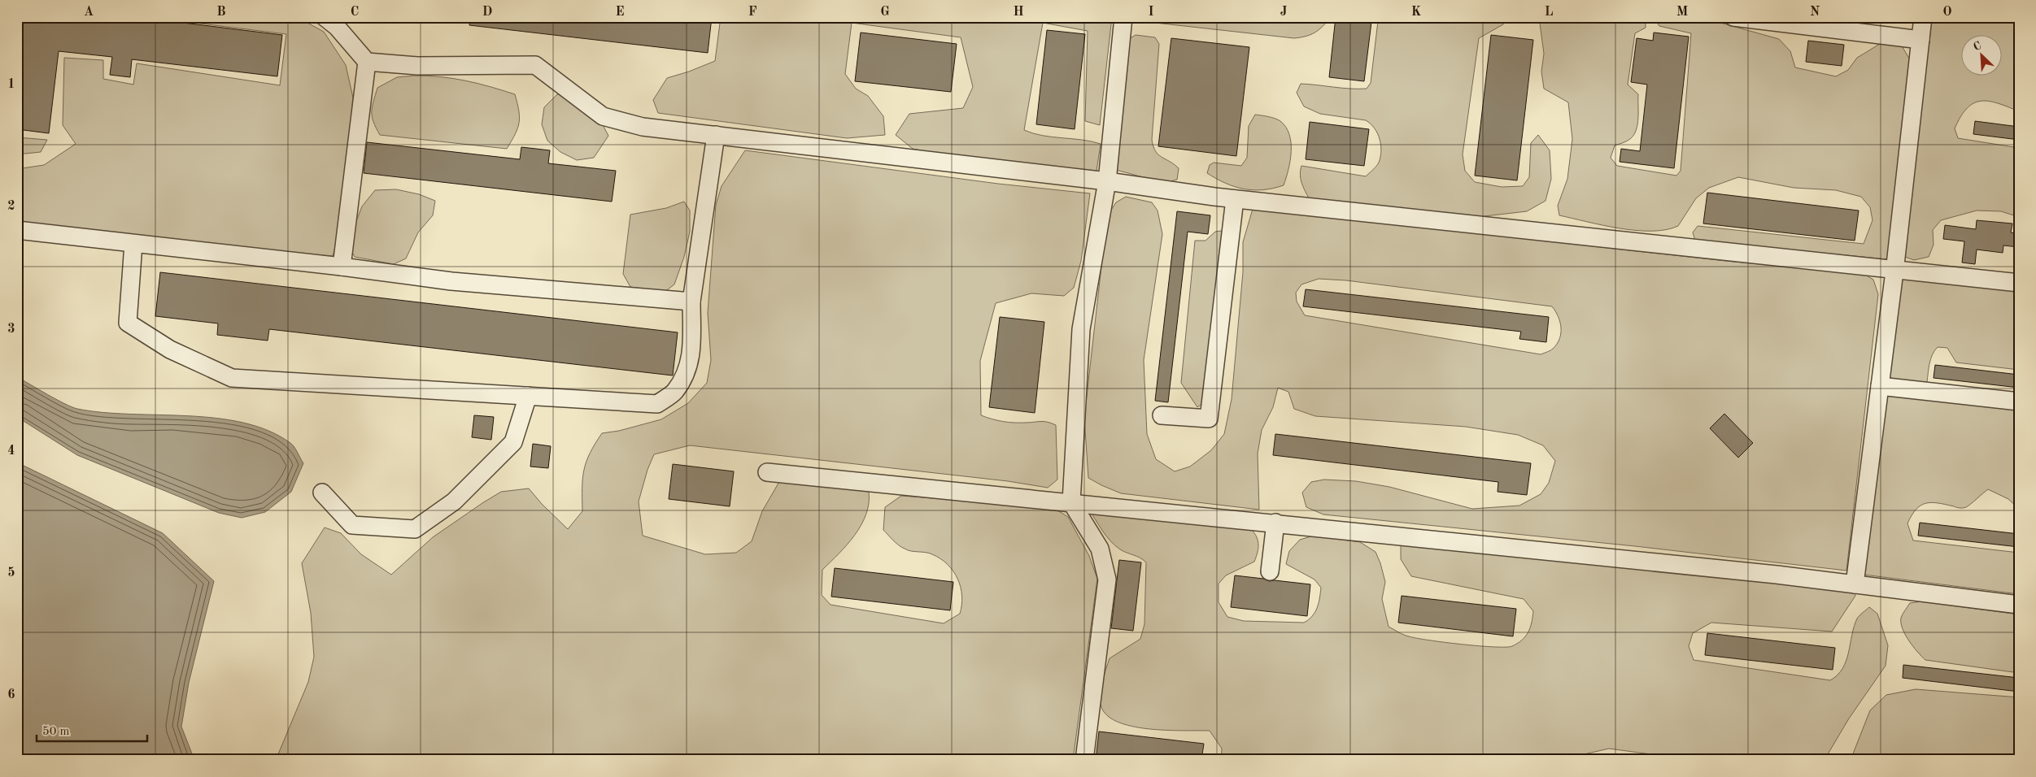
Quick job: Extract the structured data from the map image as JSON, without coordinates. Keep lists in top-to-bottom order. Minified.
{"scale_bar":"50 m","north":"top left","grid":{"columns":["A","B","C","D","E","F","G","H","I","J","K","L","M","N","O"],"rows":["1","2","3","4","5","6"]}}
